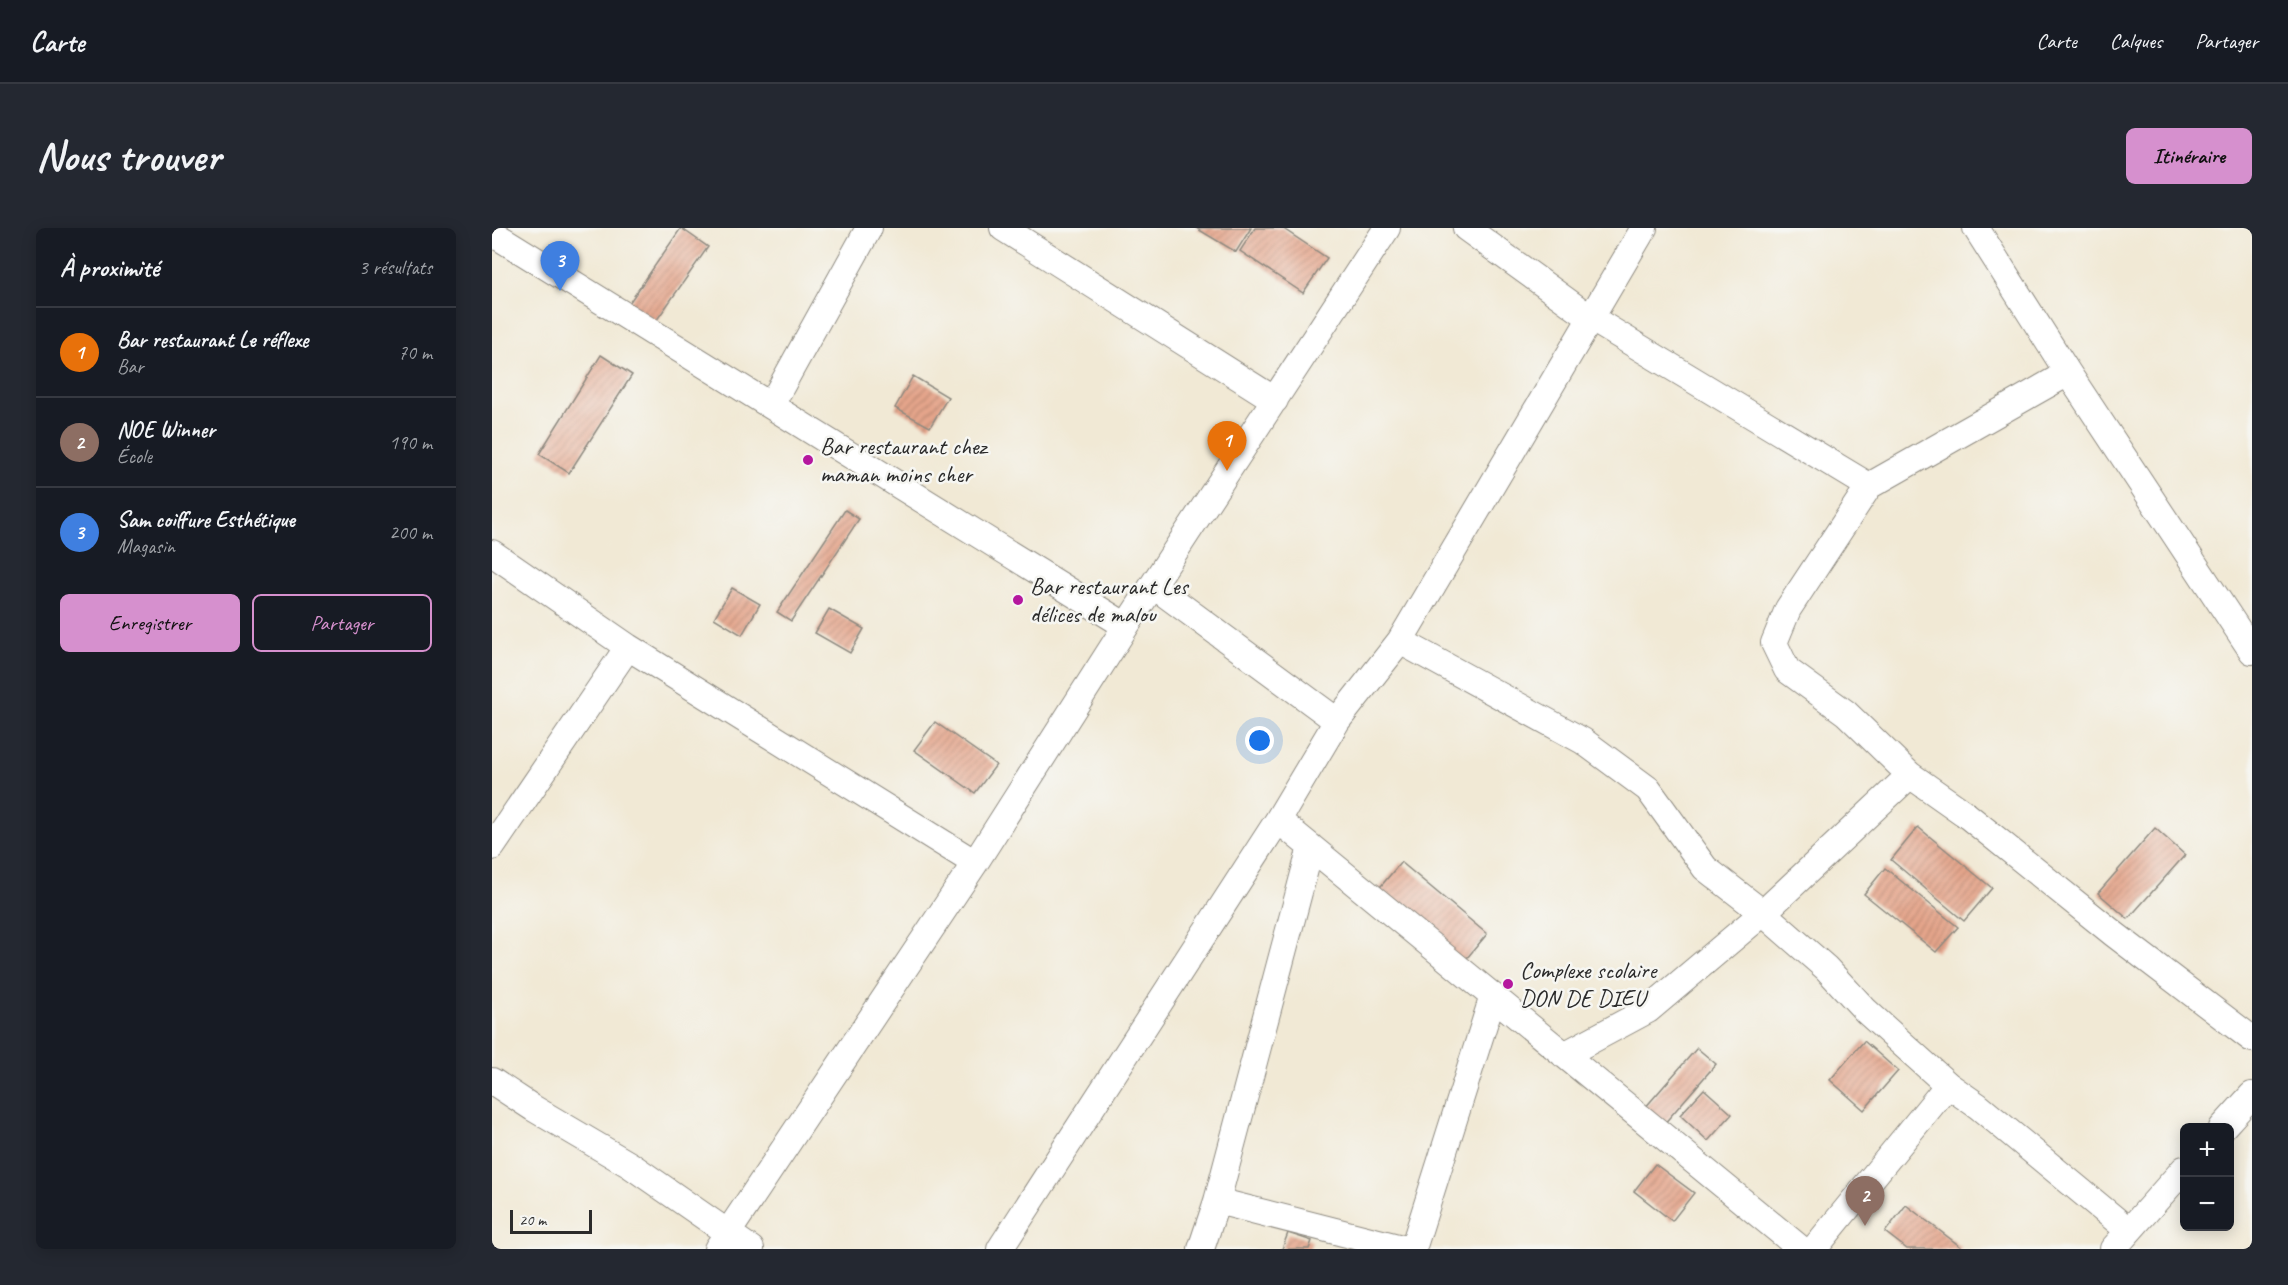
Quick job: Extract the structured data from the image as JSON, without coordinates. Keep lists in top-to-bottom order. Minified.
{"places":["Bar restaurant chez maman moins cher","Bar restaurant Les délices de malou","Complexe scolaire DON DE DIEU"],"scale_bar":"20 m","page":{"header":"Carte","nav":["Carte","Calques","Partager"],"buttons":["Itinéraire",["Enregistrer","Partager"]],"title":"Nous trouver","heading":["À proximité","3 résultats"],"pins":["3","1","2"],"list":[{"mark":"1","name":"Bar restaurant Le réflexe","note":"Bar","value":"70 m"},{"mark":"2","name":"NOE Winner","note":"École","value":"190 m"},{"mark":"3","name":"Sam coiffure Esthétique","note":"Magasin","value":"200 m"}],"map_buttons":["+","−"],"scale":"20 m"}}
